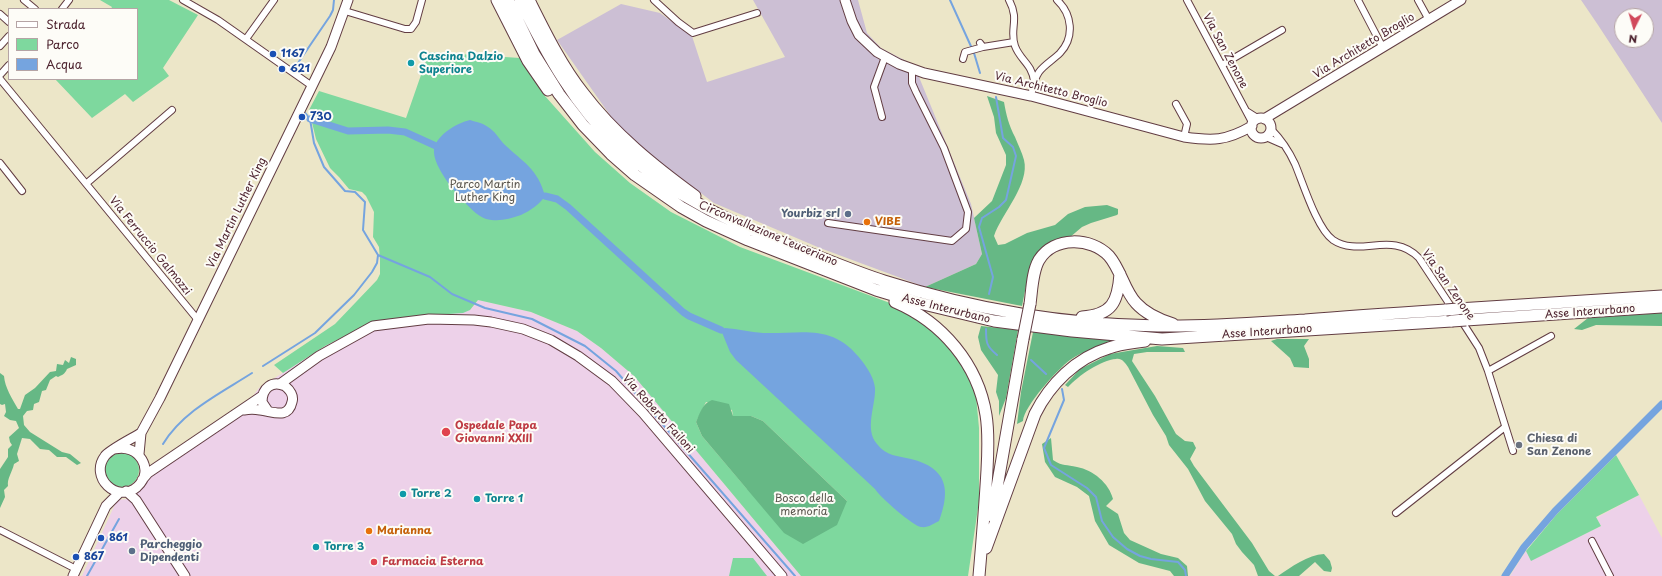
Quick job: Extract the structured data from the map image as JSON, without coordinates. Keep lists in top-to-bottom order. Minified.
{"streets":{"highway":["Circonvallazione Leuceriano","Asse Interurbano"],"street":["Via Architetto Broglio","Via San Zenone","Via Martin Luther King","Via Ferruccio Galmozzi","Via Roberto Failoni"]},"crossings":[["Via Architetto Broglio","Via San Zenone"],["Via Martin Luther King","Via Ferruccio Galmozzi"],["Via Martin Luther King","Via Roberto Failoni"],["Circonvallazione Leuceriano","Asse Interurbano"]],"parks":["Parco Martin Luther King","Bosco della memoria"],"places":["1167","Cascina Dalzio Superiore","621","730","Yourbiz srl","VIBE","Ospedale Papa Giovanni XXIII","Chiesa di San Zenone","Torre 2","Torre 1","Marianna","861","Torre 3","Parcheggio Dipendenti","867","Farmacia Esterna"],"legend":["Strada","Parco","Acqua"],"north":"bottom"}
